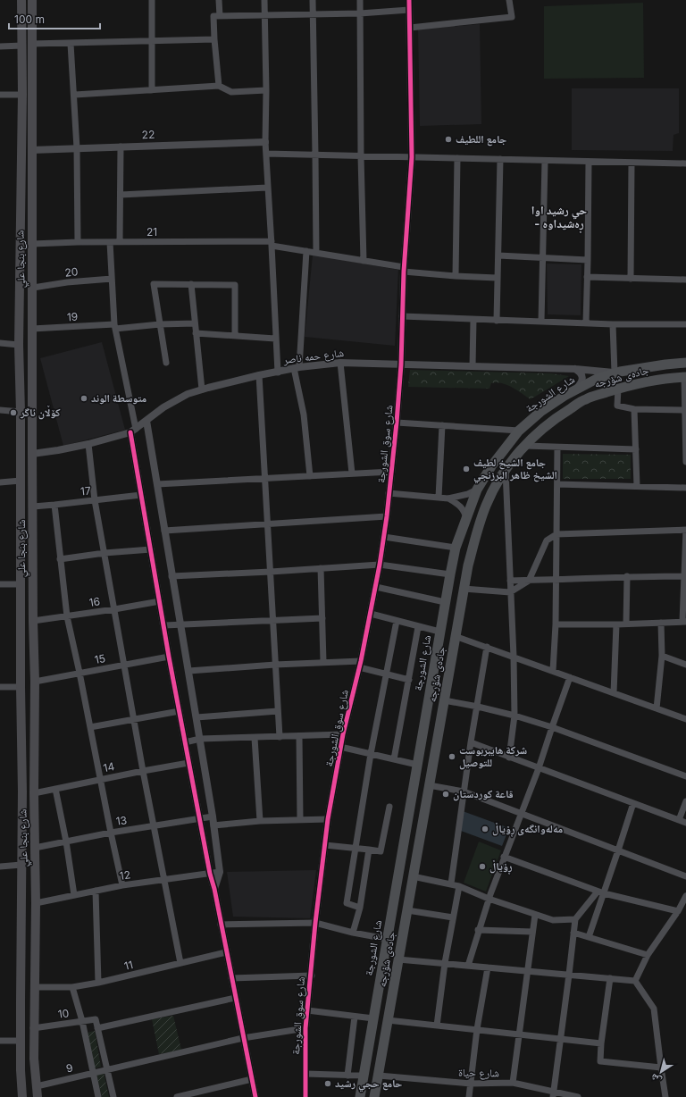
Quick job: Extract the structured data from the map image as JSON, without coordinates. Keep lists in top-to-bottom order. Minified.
{"streets":{"main road":["شارع بنجا علي","جادەی شۆرجە","شارع الشورجة"],"street":["22","21","20","19","شارع حمه ناصر","شارع سوق الشورجة","17","16","15","14","13","12","11","10","9","شارع حياة"]},"crossings":[["22","شارع بنجا علي"],["21","شارع بنجا علي"],["21","شارع سوق الشورجة"],["شارع بنجا علي","20"],["شارع بنجا علي","19"],["شارع بنجا علي","شارع حمه ناصر"],["شارع بنجا علي","17"],["شارع بنجا علي","16"],["شارع بنجا علي","15"],["شارع بنجا علي","14"],["شارع بنجا علي","13"],["شارع بنجا علي","12"],["شارع بنجا علي","11"],["شارع بنجا علي","10"],["شارع بنجا علي","9"],["شارع حمه ناصر","شارع الشورجة"],["شارع حمه ناصر","شارع سوق الشورجة"],["جادەی شۆرجە","شارع حياة"],["شارع سوق الشورجة","9"]],"districts":["حي رشيد اوا - ڕەشیداوە"],"places":["جامع اللطيف","متوسطة الوند","کۆڵان ئاگر","جامع الشيخ لطيف الشيخ ظاهر البرزنجي","شركة هايبربوست للتوصيل","قاعة كوردستان","مەلەوانگەی ڕۆیاڵ","ڕۆیاڵ","حامع حجي رشيد"],"scale_bar":"100 m","north":"bottom left"}
